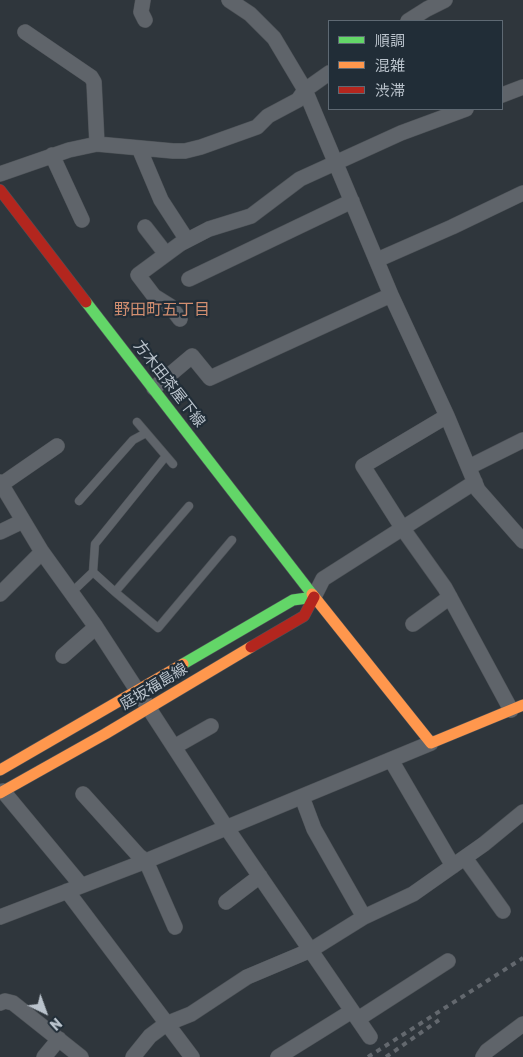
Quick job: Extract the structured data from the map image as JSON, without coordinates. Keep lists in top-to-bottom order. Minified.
{"streets":{"main road":["方木田茶屋下線","庭坂福島線"]},"crossings":[["方木田茶屋下線","庭坂福島線"]],"districts":["野田町五丁目"],"legend":["順調","混雑","渋滞"],"north":"bottom right"}
